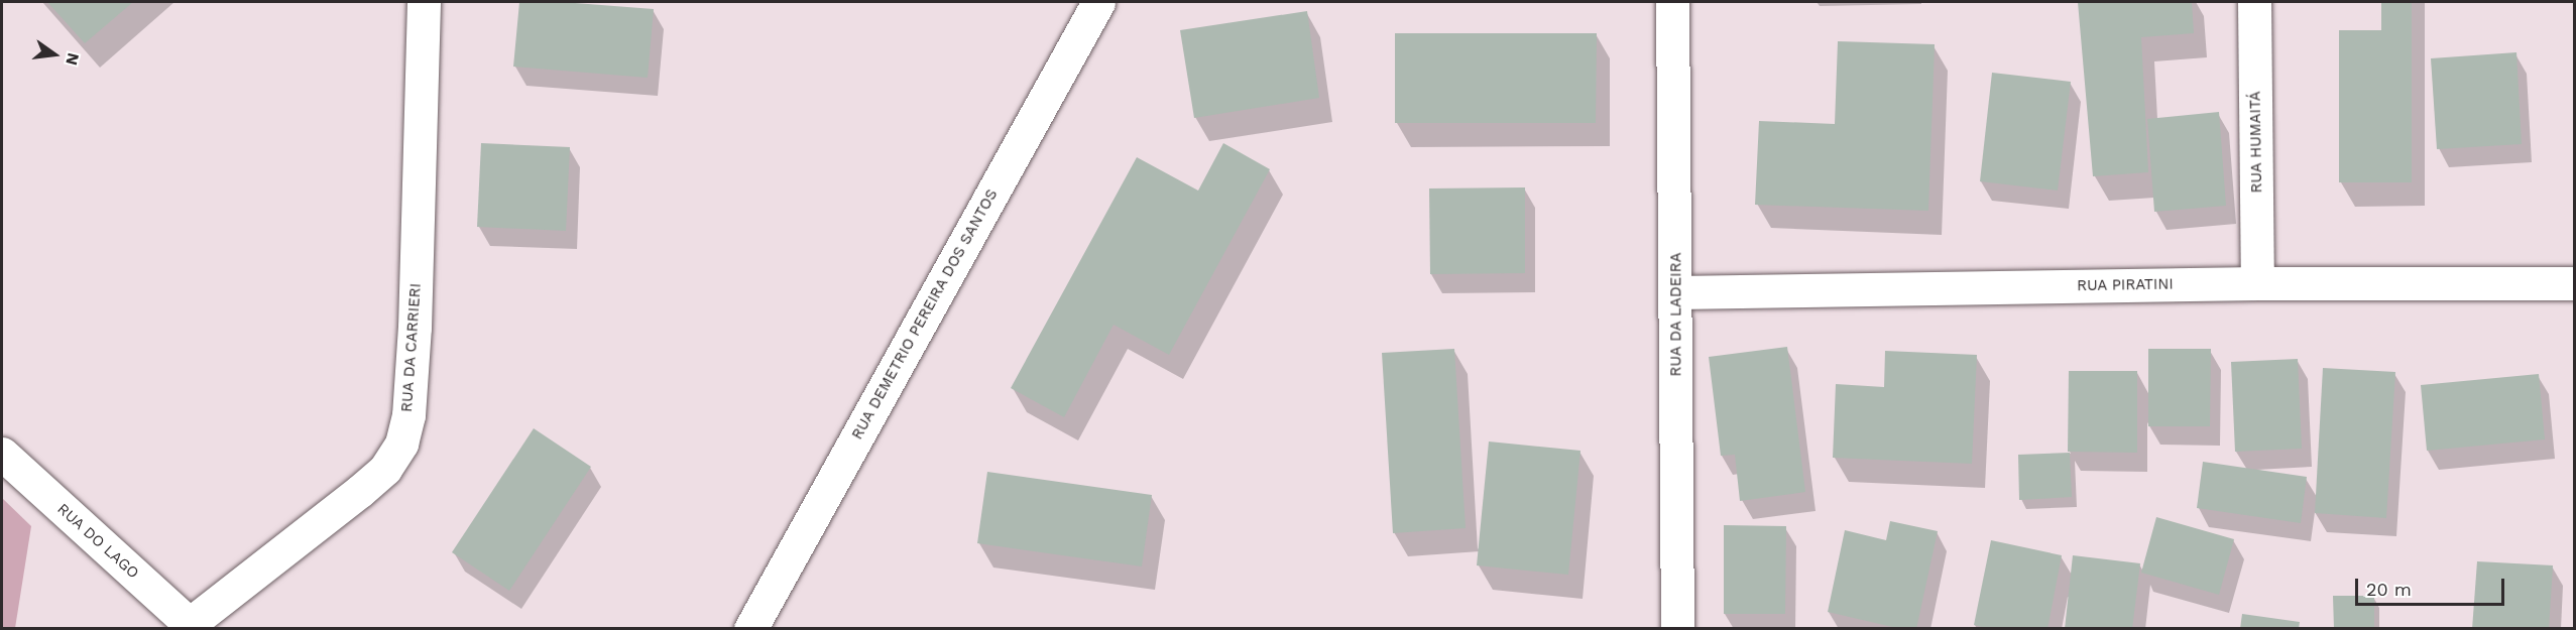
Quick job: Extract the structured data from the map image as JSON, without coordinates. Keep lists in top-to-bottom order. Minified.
{"streets":{"street":["RUA HUMAITÁ","RUA PIRATINI","RUA DEMETRIO PEREIRA DOS SANTOS","RUA DA LADEIRA","RUA DA CARRIERI","RUA DO LAGO"]},"crossings":[["RUA HUMAITÁ","RUA PIRATINI"],["RUA PIRATINI","RUA DA LADEIRA"],["RUA DA CARRIERI","RUA DO LAGO"]],"scale_bar":"20 m","north":"right"}
